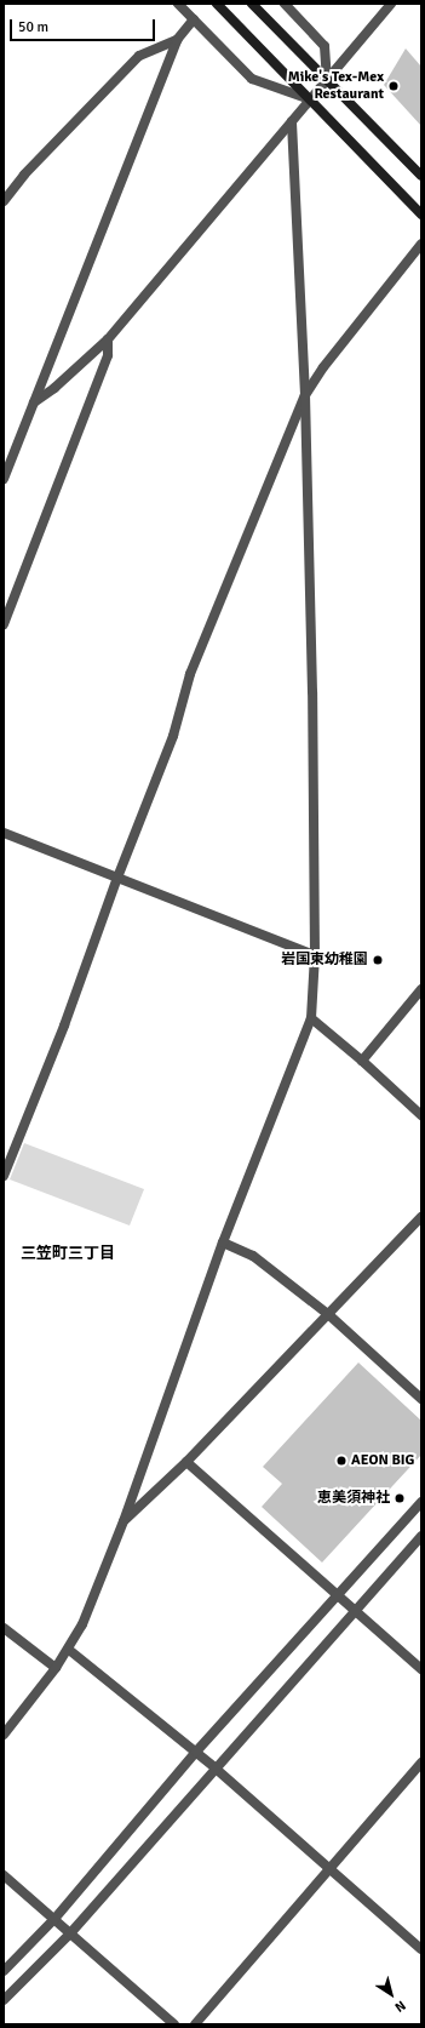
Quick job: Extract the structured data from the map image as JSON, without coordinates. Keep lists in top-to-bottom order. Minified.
{"districts":["三笠町三丁目"],"places":["Mike's Tex-Mex Restaurant","岩国東幼稚園","AEON BIG","恵美須神社"],"scale_bar":"50 m","north":"bottom right"}
